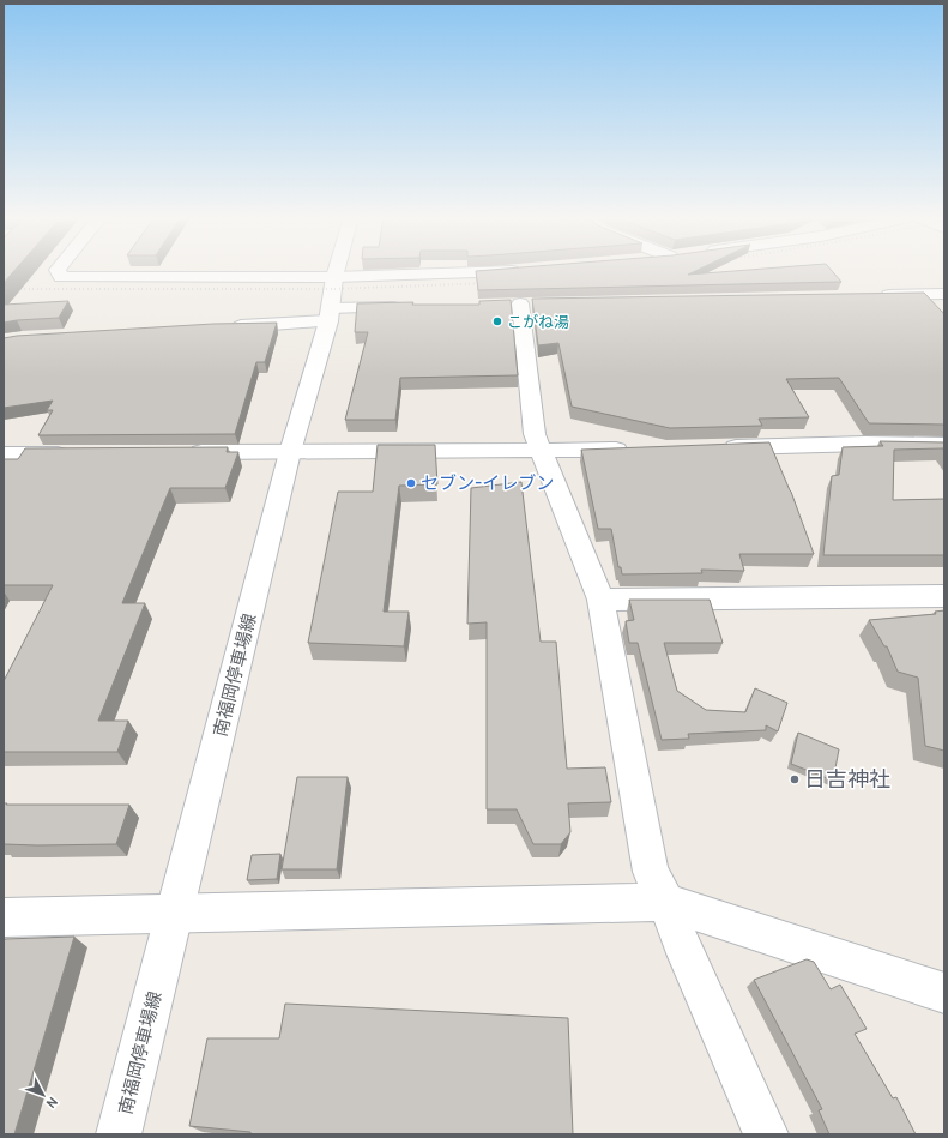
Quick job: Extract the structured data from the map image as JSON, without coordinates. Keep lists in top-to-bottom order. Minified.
{"streets":{"street":["南福岡停車場線"]},"places":["こがね湯","セブン-イレブン","日吉神社"],"north":"bottom right"}
